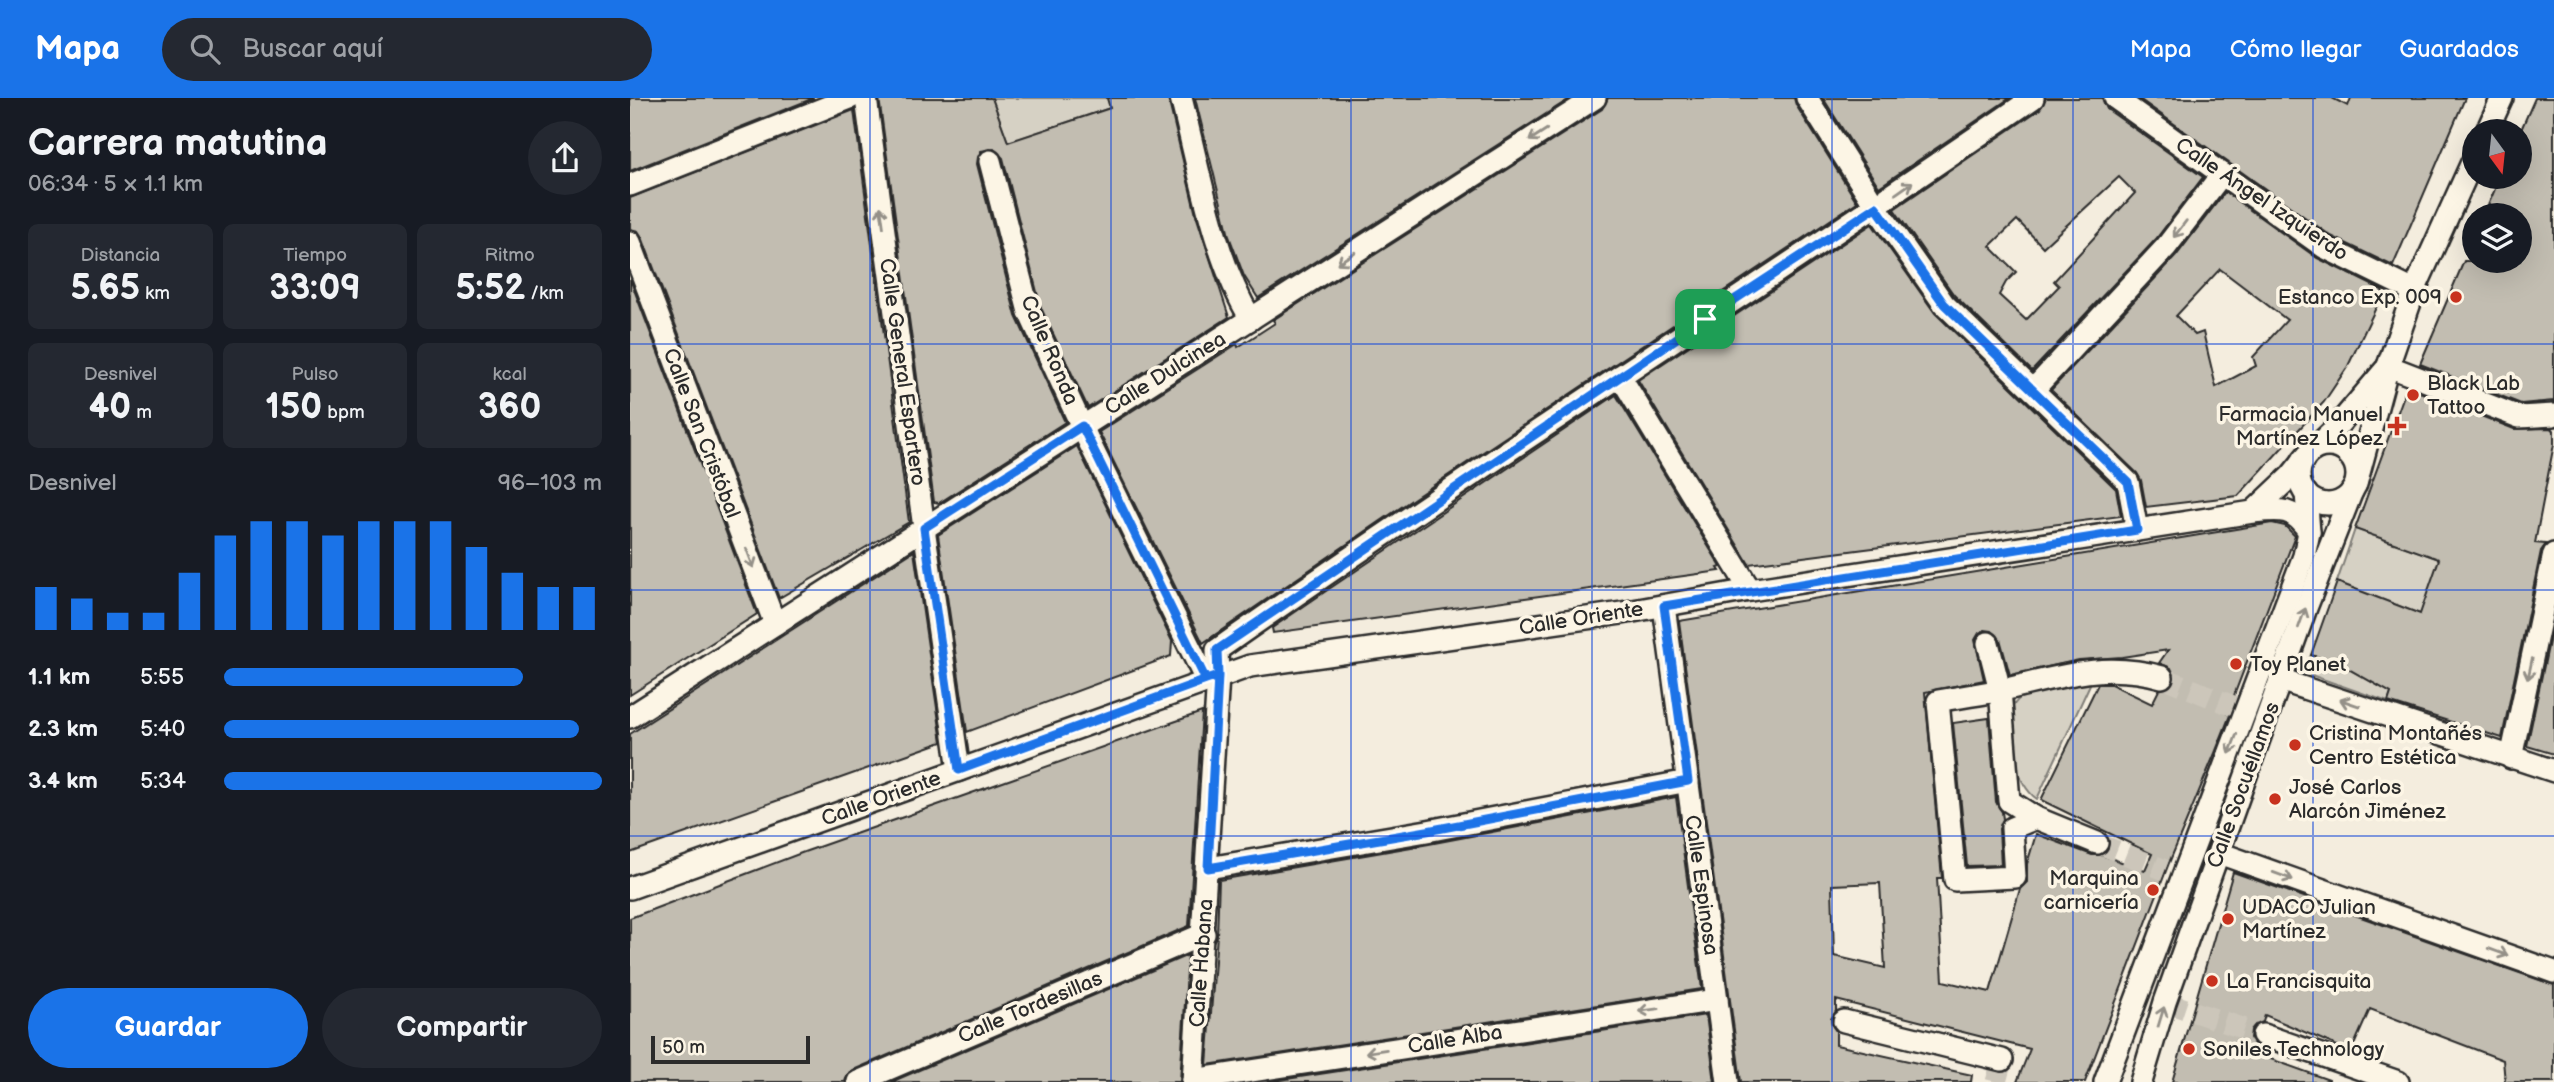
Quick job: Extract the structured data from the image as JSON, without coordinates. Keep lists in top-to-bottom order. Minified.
{"streets":{"street":["Calle Ángel Izquierdo","Calle Ronda","Calle General Espartero","Calle Dulcinea","Calle San Cristóbal","Calle Oriente","Calle Socuéllamos","Calle Espinosa","Calle Habana","Calle Tordesillas","Calle Alba"]},"crossings":[["Calle Ángel Izquierdo","Calle Socuéllamos"],["Calle Ronda","Calle Dulcinea"],["Calle Ronda","Calle Oriente"],["Calle Ronda","Calle Habana"],["Calle General Espartero","Calle Dulcinea"],["Calle General Espartero","Calle Oriente"],["Calle Dulcinea","Calle San Cristóbal"],["Calle Oriente","Calle Socuéllamos"],["Calle Oriente","Calle Espinosa"],["Calle Oriente","Calle Habana"],["Calle Espinosa","Calle Alba"],["Calle Habana","Calle Tordesillas"],["Calle Habana","Calle Alba"]],"one_way":["Calle General Espartero","Calle Dulcinea","Calle San Cristóbal","Calle Alba"],"places":{"other":["Estanco Exp. 009","Black Lab Tattoo","Toy Planet","Cristina Montañés Centro Estética","José Carlos Alarcón Jiménez","Marquina carnicería","UDACO Julian Martínez","La Francisquita","Soniles Technology"],"health":["Farmacia Manuel Martínez López"]},"scale_bar":"50 m","north":"bottom","page":{"header":"Mapa","search":"Buscar aquí","nav":["Mapa","Cómo llegar","Guardados"],"heading":["Carrera matutina","06:34 · 5 × 1.1 km"],"stats":[["Distancia","5.65 km"],["Tiempo","33:09"],["Ritmo","5:52 /km"],["Desnivel","40 m"],["Pulso","150 bpm"],["kcal","360"]],"chart":["Desnivel","96–103 m"],"list":[{"name":"1.1 km","note":"5:55"},{"name":"2.3 km","note":"5:40"},{"name":"3.4 km","note":"5:34"}],"buttons":["Guardar","Compartir"],"scale":"50 m"}}
